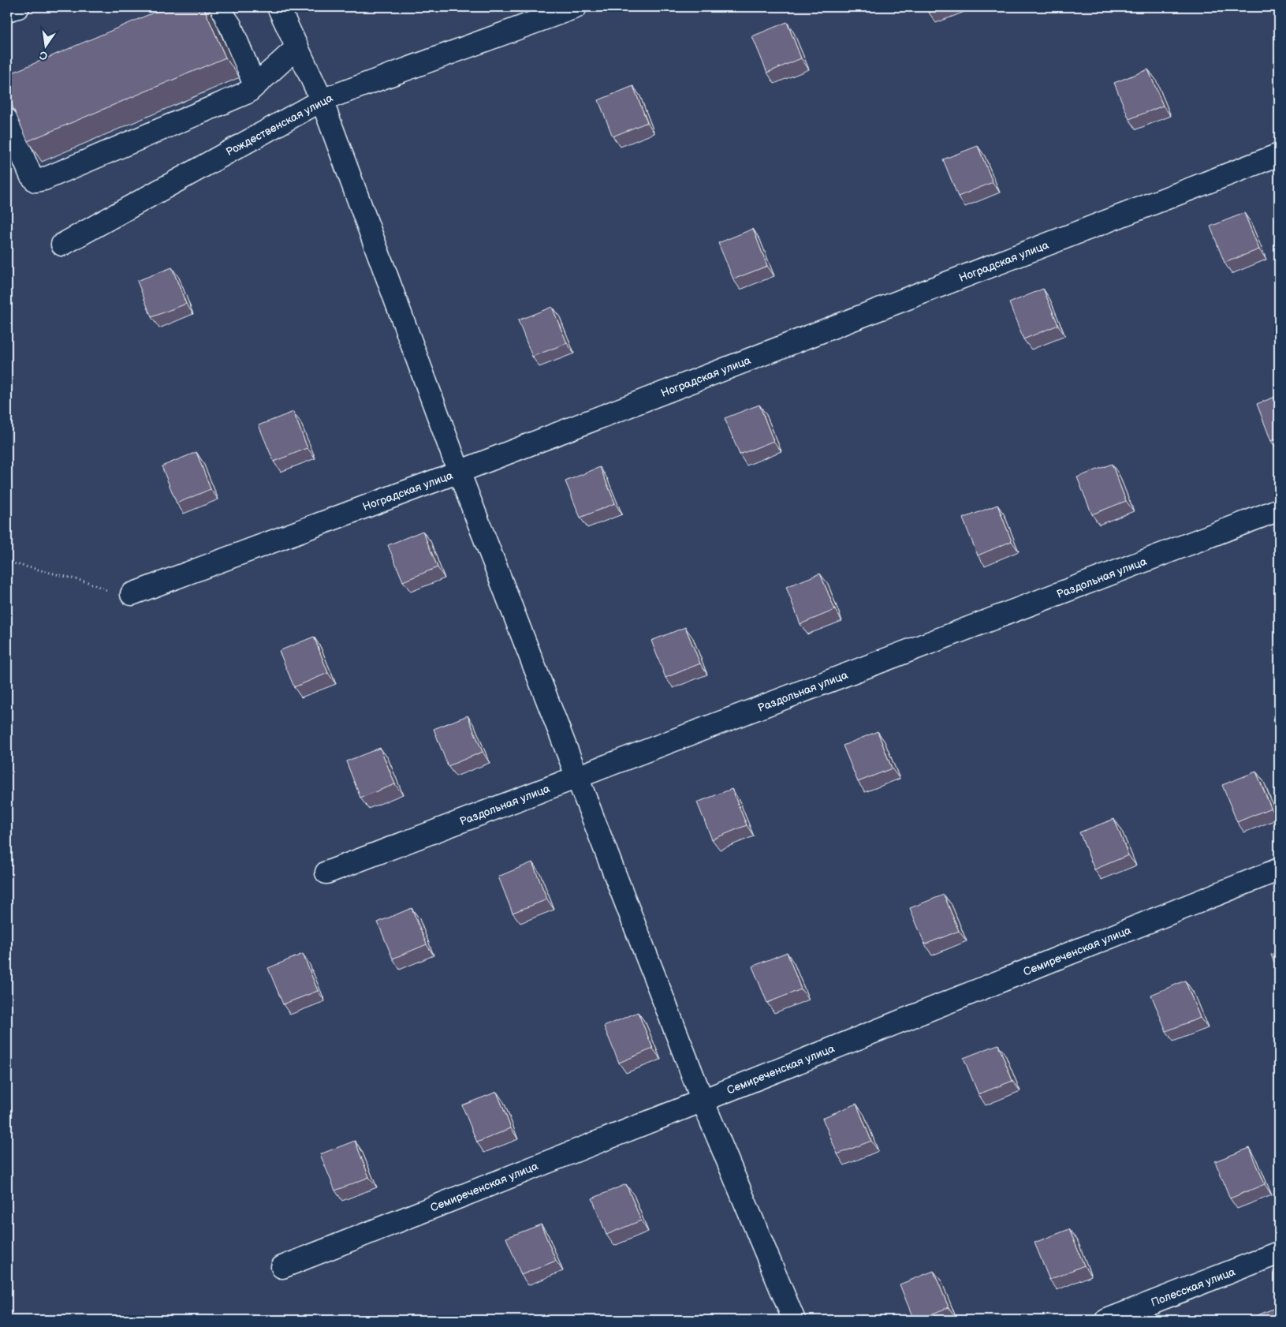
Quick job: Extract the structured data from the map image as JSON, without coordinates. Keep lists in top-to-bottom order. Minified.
{"streets":{"street":["Рождественская улица","Ноградская улица","Раздольная улица","Семиреченская улица","Полесская улица"]},"north":"bottom"}
